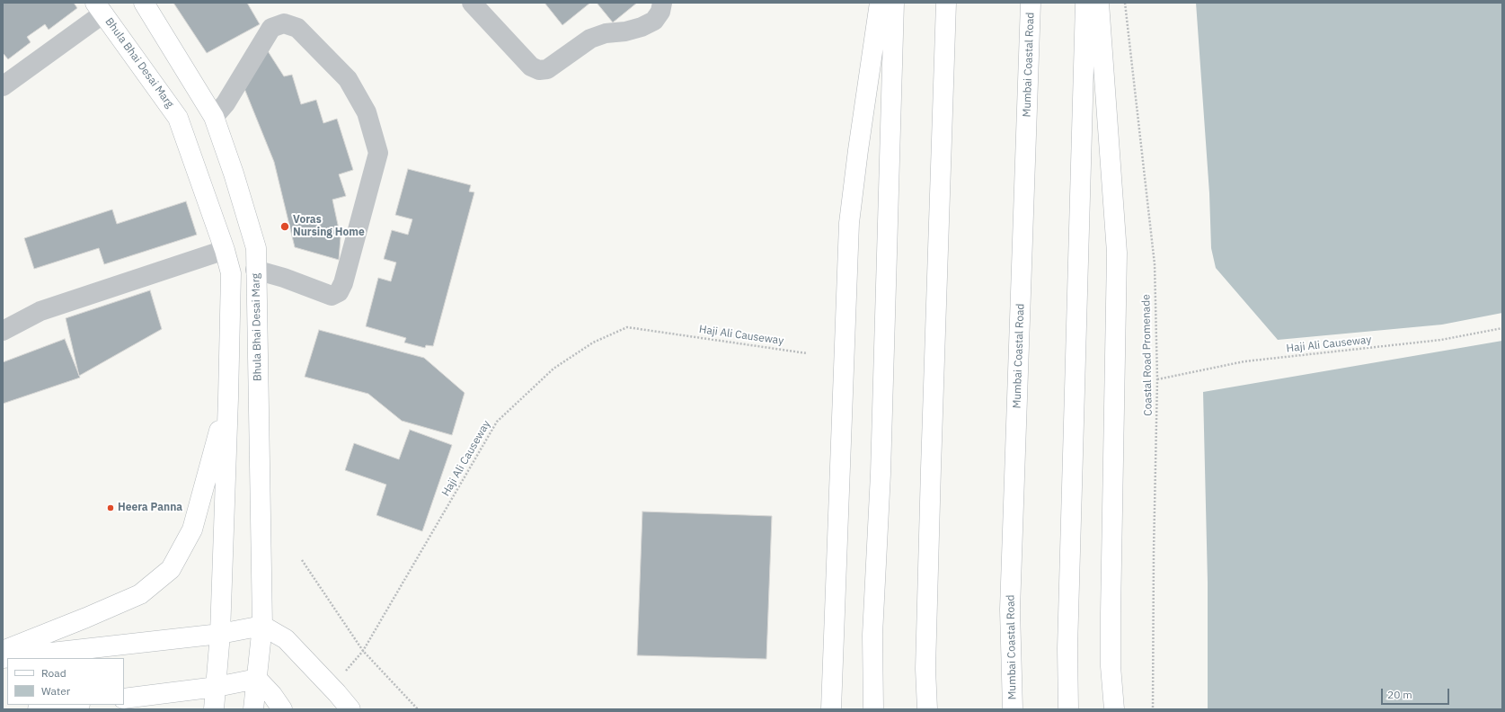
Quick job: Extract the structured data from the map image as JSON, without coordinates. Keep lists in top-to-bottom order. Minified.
{"streets":{"main road":["Bhula Bhai Desai Marg","Mumbai Coastal Road"],"path":["Haji Ali Causeway","Coastal Road Promenade"]},"crossings":[["Haji Ali Causeway","Coastal Road Promenade"]],"places":["Voras Nursing Home","Heera Panna"],"legend":["Road","Water"],"scale_bar":"20 m"}
